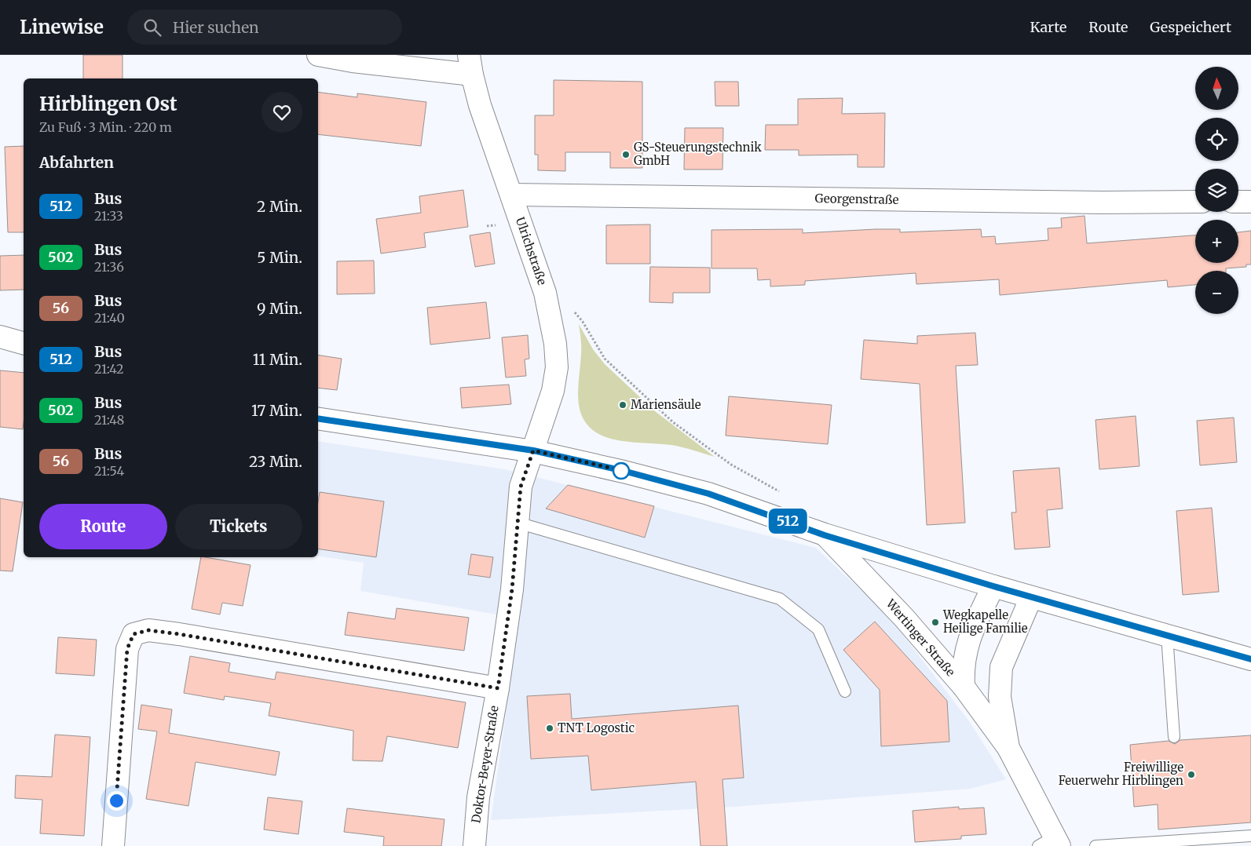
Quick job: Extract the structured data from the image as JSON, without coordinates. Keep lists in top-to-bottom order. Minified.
{"streets":{"street":["Georgenstraße","Ulrichstraße","Wertinger Straße","Doktor-Beyer-Straße"]},"crossings":[["Georgenstraße","Ulrichstraße"],["Ulrichstraße","Wertinger Straße"],["Ulrichstraße","Doktor-Beyer-Straße"],["Wertinger Straße","Doktor-Beyer-Straße"]],"places":["GS-Steuerungstechnik GmbH","Mariensäule","Wegkapelle Heilige Familie","TNT Logostic","Freiwillige Feuerwehr Hirblingen"],"lines":["bus line 512"],"north":"top","page":{"header":"Linewise","search":"Hier suchen","nav":["Karte","Route","Gespeichert"],"on_map":"512","map_buttons":["+","−"],"heading":[["Hirblingen Ost","Zu Fuß · 3 Min. · 220 m"],"Abfahrten"],"list":[{"mark":"512","name":"Bus","note":"21:33","value":"2 Min."},{"mark":"502","name":"Bus","note":"21:36","value":"5 Min."},{"mark":"56","name":"Bus","note":"21:40","value":"9 Min."},{"mark":"512","name":"Bus","note":"21:42","value":"11 Min."},{"mark":"502","name":"Bus","note":"21:48","value":"17 Min."},{"mark":"56","name":"Bus","note":"21:54","value":"23 Min."}],"buttons":["Route","Tickets"]}}
